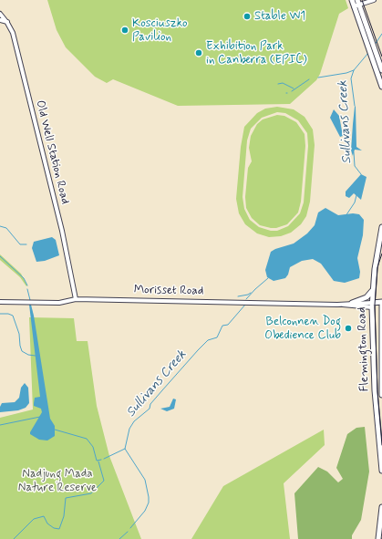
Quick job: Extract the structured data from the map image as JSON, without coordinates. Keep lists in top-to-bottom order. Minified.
{"streets":{"main road":["Flemington Road"],"street":["Old Well Station Road","Morisset Road"]},"crossings":[["Old Well Station Road","Morisset Road"],["Morisset Road","Flemington Road"]],"water":["Sullivans Creek"],"parks":["Nadjung Mada Nature Reserve"],"places":["Stable W1","Kosciuszko Pavilion","Exhibition Park in Canberra (EPIC)","Belconnen Dog Obedience Club"]}
